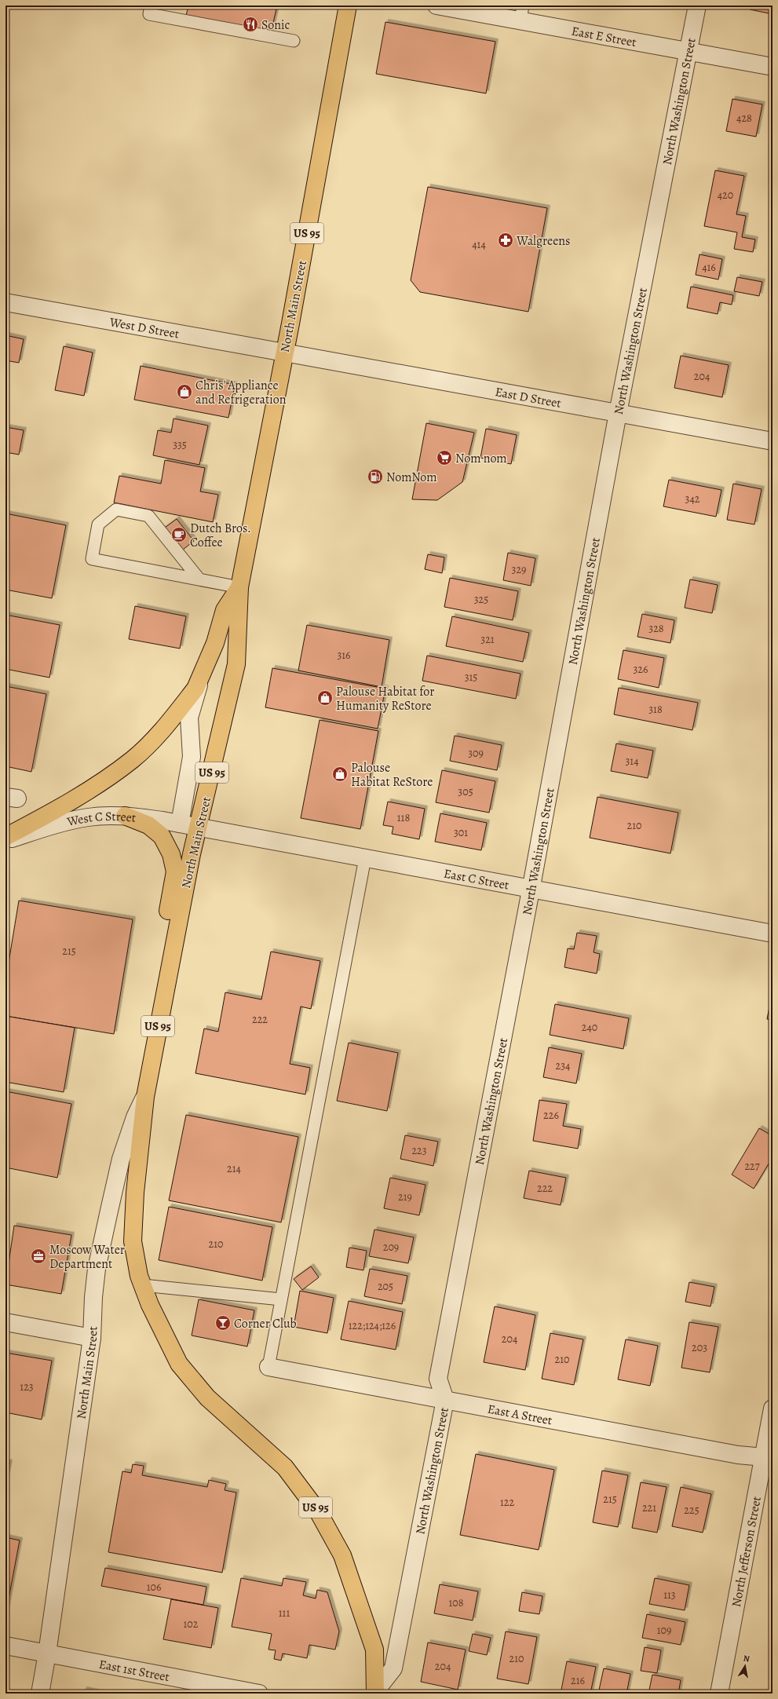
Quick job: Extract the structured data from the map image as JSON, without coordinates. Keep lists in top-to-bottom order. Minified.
{"streets":{"highway":["US 95","North Main Street"],"street":["East E Street","North Washington Street","West D Street","East D Street","West C Street","East C Street","East A Street","North Jefferson Street","East 1st Street"]},"crossings":[["East E Street","North Washington Street"],["North Washington Street","North Main Street"],["North Washington Street","East D Street"],["North Washington Street","East C Street"],["North Washington Street","East A Street"],["North Main Street","West D Street"],["North Main Street","East D Street"],["North Main Street","West C Street"],["North Main Street","East C Street"],["North Main Street","East 1st Street"],["West D Street","East D Street"],["West C Street","East C Street"],["East A Street","North Jefferson Street"]],"places":{"restaurant":["Sonic"],"pharmacy":["Walgreens"],"shop":["Chris' Appliance and Refrigeration","Palouse Habitat for Humanity ReStore","Palouse Habitat ReStore"],"supermarket":["Nom nom"],"fuel station":["NomNom"],"cafe":["Dutch Bros. Coffee"],"office":["Moscow Water Department"],"bar":["Corner Club"]},"house_numbers":["428","420","414","416","204","335","342","329","325","328","321","316","326","315","318","309","314","305","118","210","301","215","222","240","234","226","223","227","214","222","219","210","209","205","122;124;126","204","203","210","123","215","122","221","225","106","113","108","111","102","109","210","204","216"],"north":"top"}
